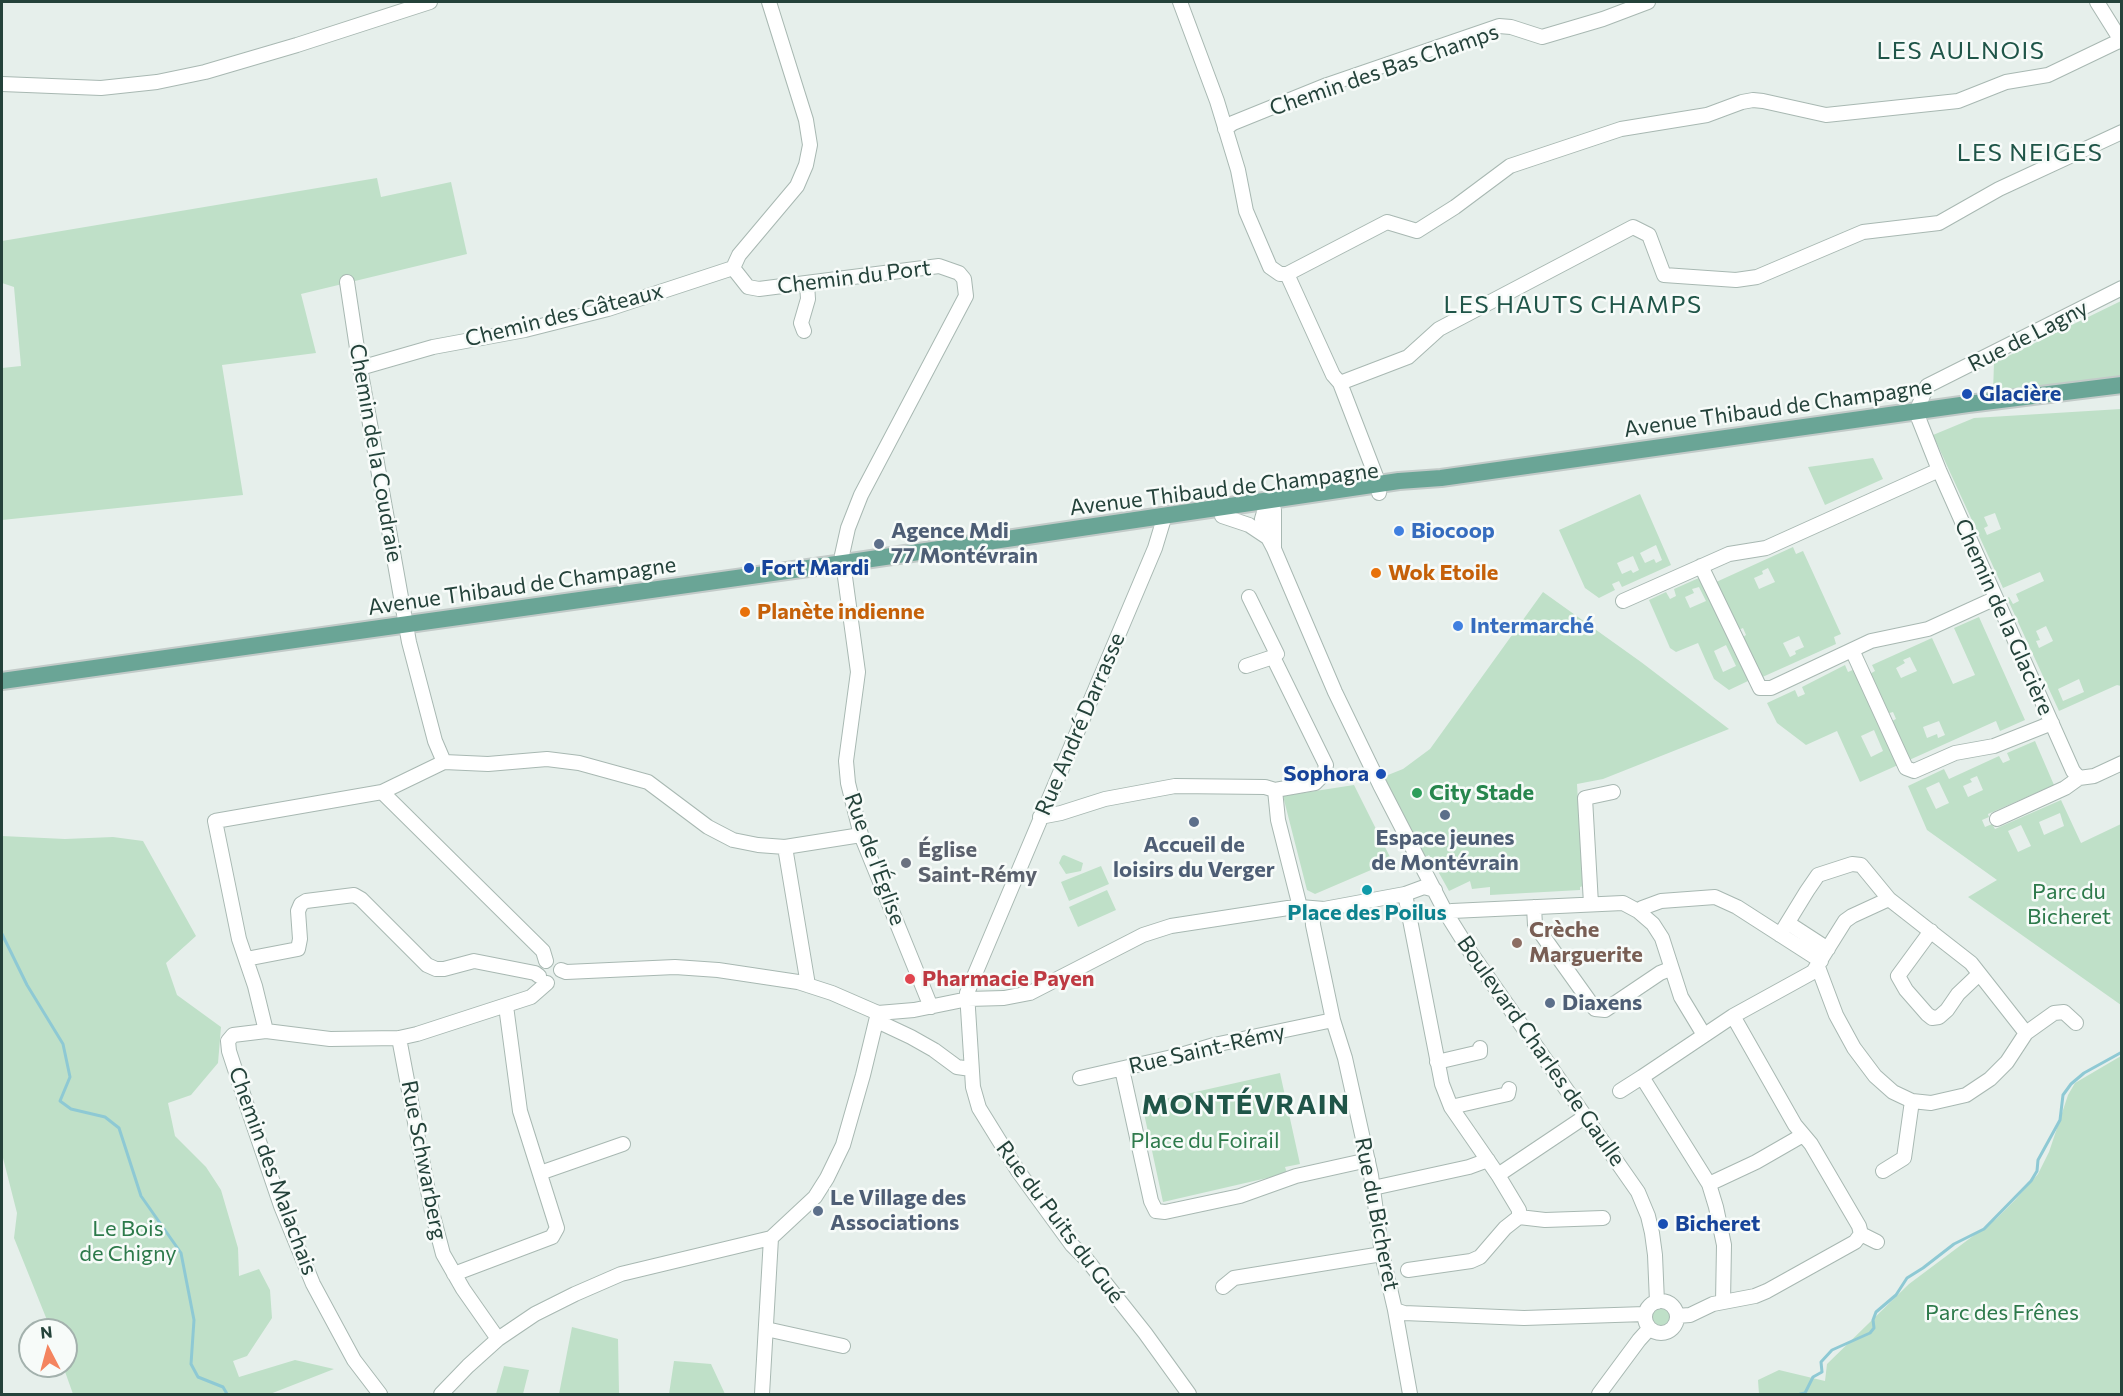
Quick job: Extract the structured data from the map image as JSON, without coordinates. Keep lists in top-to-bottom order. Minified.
{"streets":{"main road":["Avenue Thibaud de Champagne"],"street":["Chemin des Bas Champs","Chemin du Port","Chemin des Gâteaux","Rue de Lagny","Chemin de la Coudraie","Chemin de la Glacière","Rue André Darrasse","Rue de l'Église","Rue Saint-Rémy","Boulevard Charles de Gaulle","Rue Schwarberg","Chemin des Malachais","Rue du Bicheret","Rue du Puits du Gué"]},"crossings":[["Chemin du Port","Chemin des Gâteaux"],["Chemin du Port","Avenue Thibaud de Champagne"],["Chemin du Port","Rue de l'Église"],["Chemin des Gâteaux","Chemin de la Coudraie"],["Rue de Lagny","Avenue Thibaud de Champagne"],["Rue de Lagny","Chemin de la Glacière"],["Avenue Thibaud de Champagne","Chemin de la Coudraie"],["Avenue Thibaud de Champagne","Chemin de la Glacière"],["Avenue Thibaud de Champagne","Rue André Darrasse"],["Avenue Thibaud de Champagne","Rue de l'Église"],["Avenue Thibaud de Champagne","Boulevard Charles de Gaulle"],["Rue André Darrasse","Rue du Puits du Gué"],["Rue Saint-Rémy","Rue du Bicheret"],["Boulevard Charles de Gaulle","Rue du Bicheret"]],"districts":["LES AULNOIS","LES NEIGES","LES HAUTS CHAMPS","MONTÉVRAIN"],"parks":["Parc du Bicheret","Place du Foirail","Le Bois de Chigny","Parc des Frênes"],"places":["Glacière","Biocoop","Agence Mdi 77 Montévrain","Fort Mardi","Wok Etoile","Planète indienne","Intermarché","Sophora","City Stade","Espace jeunes de Montévrain","Accueil de loisirs du Verger","Église Saint-Rémy","Place des Poilus","Crèche Marguerite","Pharmacie Payen","Diaxens","Le Village des Associations","Bicheret"],"north":"top"}
